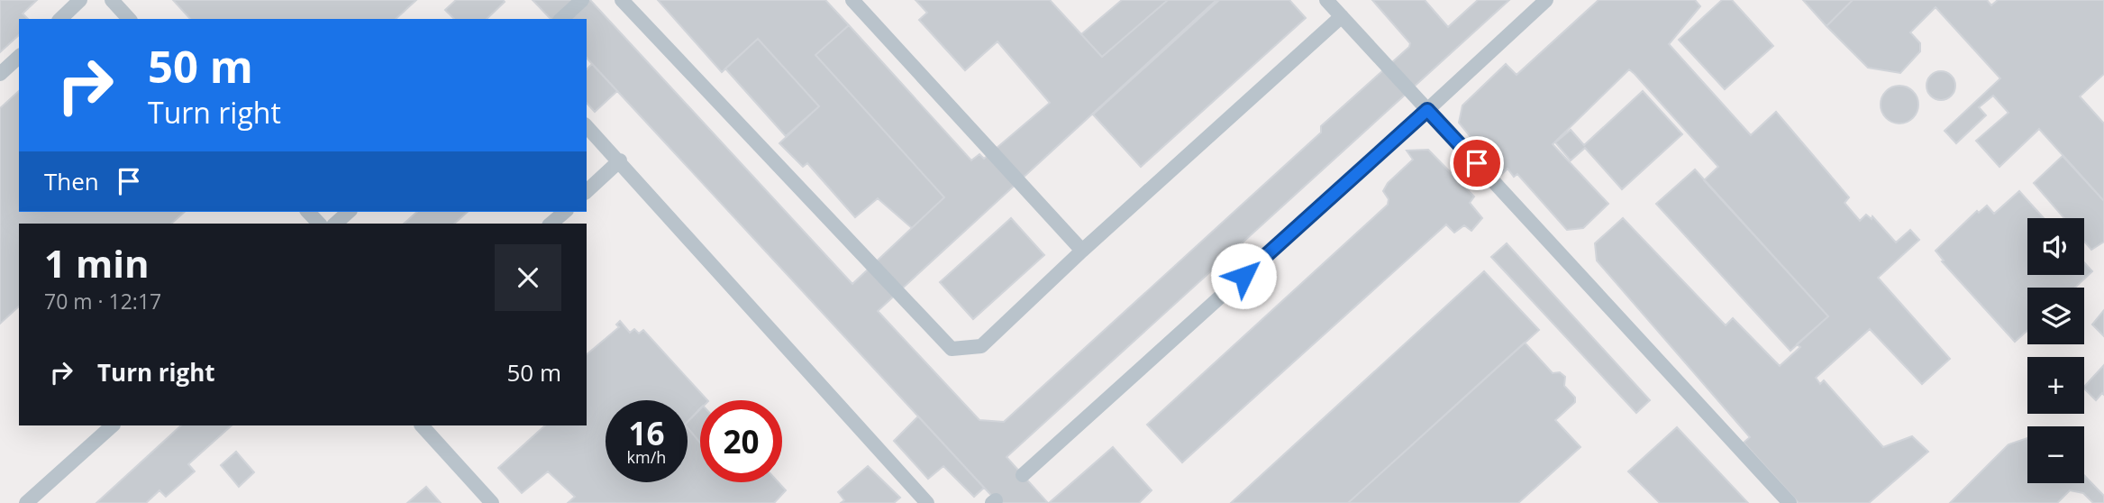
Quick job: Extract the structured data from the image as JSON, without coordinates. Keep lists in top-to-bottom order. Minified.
{"page":{"turn":["50 m","Turn right"],"then":"Then","map_buttons":["+","−"],"heading":["1 min","70 m · 12:17"],"list":[{"name":"Turn right","value":"50 m"}],"speed":"16 km/h","limit":"20"}}
